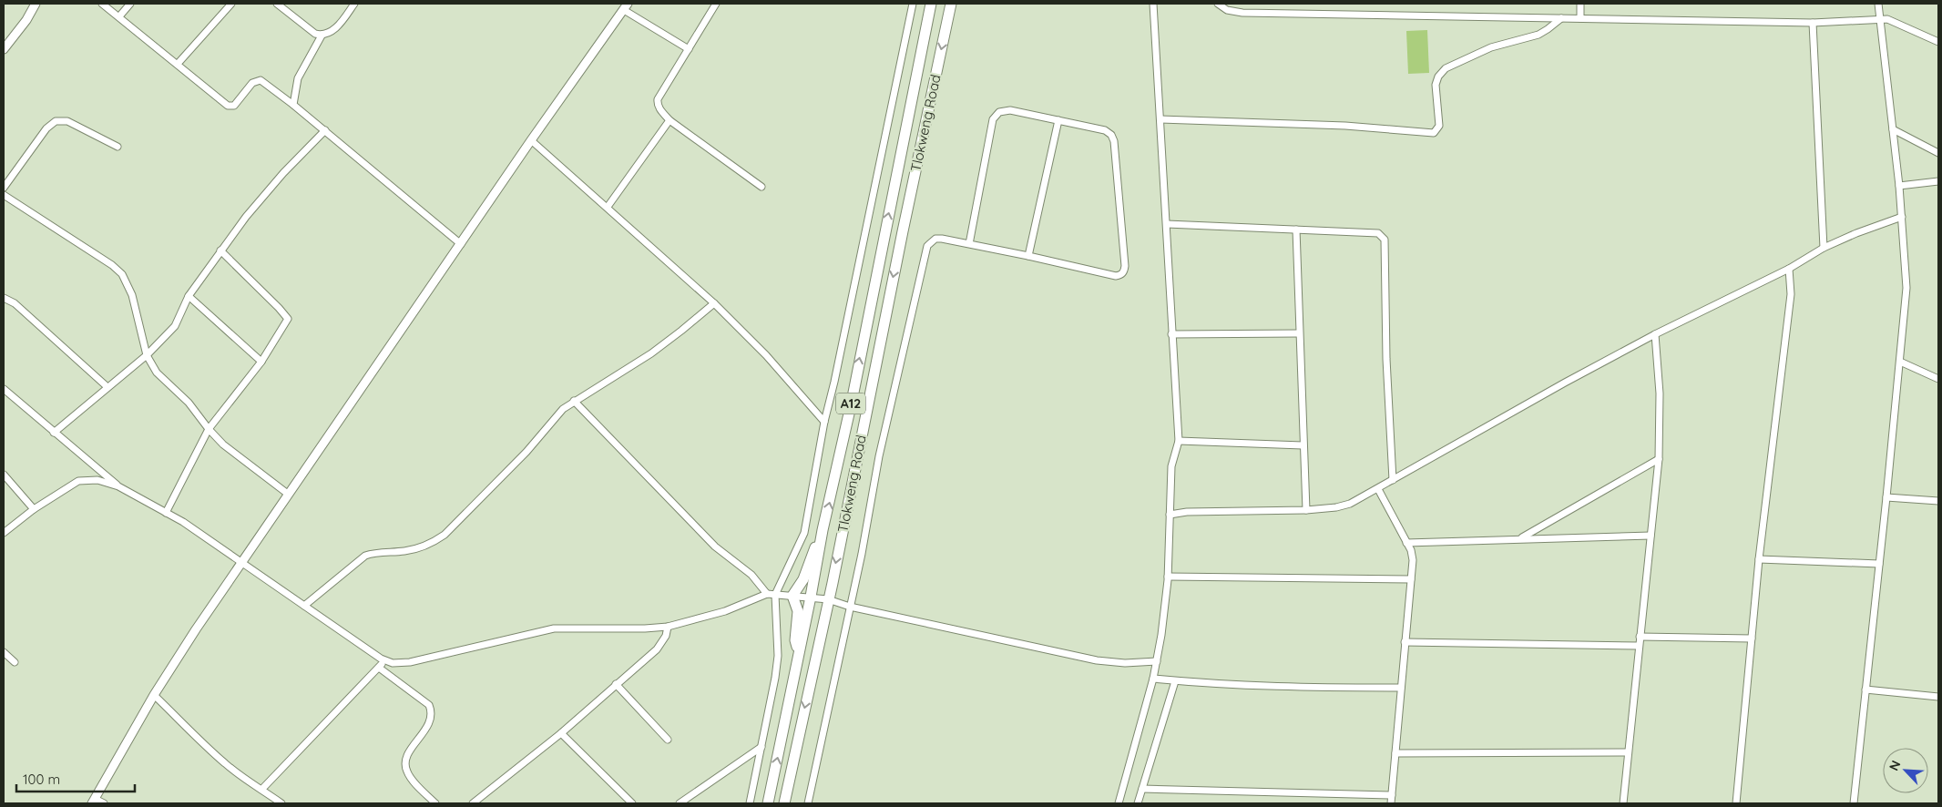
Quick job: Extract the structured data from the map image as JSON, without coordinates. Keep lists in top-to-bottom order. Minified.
{"streets":{"main road":["Tlokweng Road","A12"]},"scale_bar":"100 m","north":"top left"}
